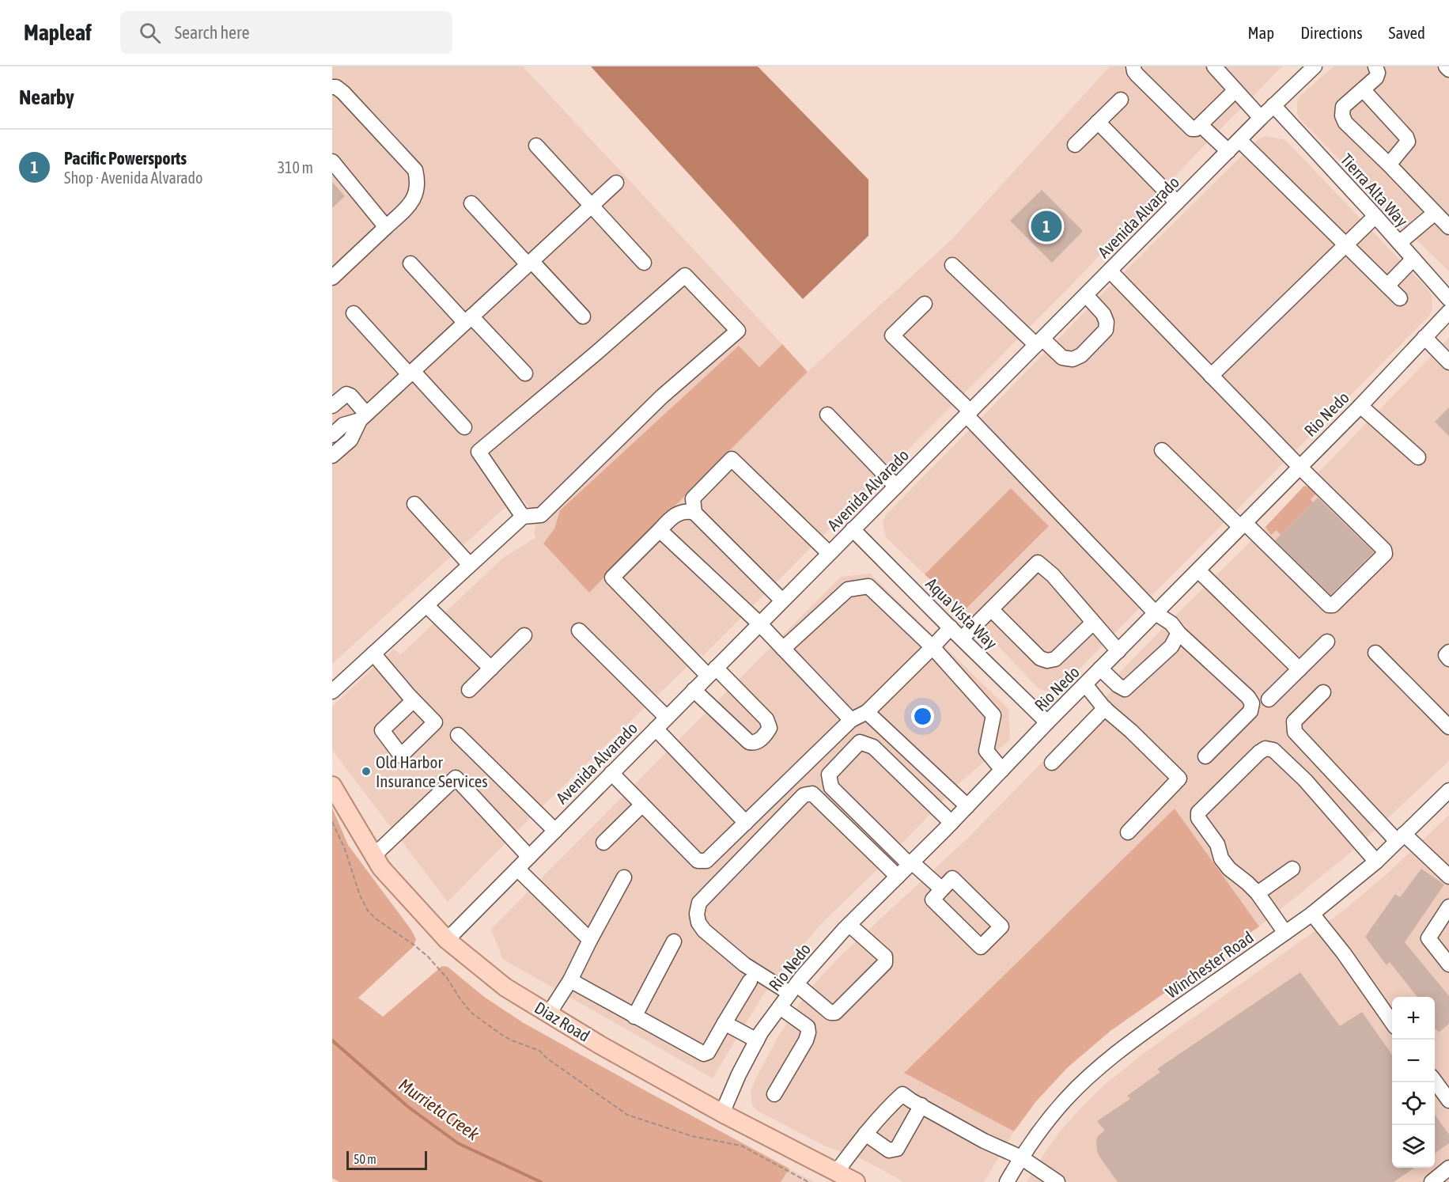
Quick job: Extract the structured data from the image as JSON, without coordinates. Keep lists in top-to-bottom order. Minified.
{"streets":{"main road":["Diaz Road"],"street":["Tierra Alta Way","Avenida Alvarado","Rio Nedo","Aqua Vista Way","Winchester Road"]},"crossings":[["Tierra Alta Way","Avenida Alvarado"],["Avenida Alvarado","Aqua Vista Way"],["Avenida Alvarado","Diaz Road"],["Rio Nedo","Aqua Vista Way"],["Rio Nedo","Diaz Road"]],"water":["Murrieta Creek"],"places":["Old Harbor Insurance Services"],"scale_bar":"50 m","page":{"header":"Mapleaf","search":"Search here","nav":["Map","Directions","Saved"],"heading":"Nearby","list":[{"mark":"1","name":"Pacific Powersports","note":"Shop · Avenida Alvarado","value":"310 m"}],"pins":"1","map_buttons":["+","−"],"scale":"50 m"}}
